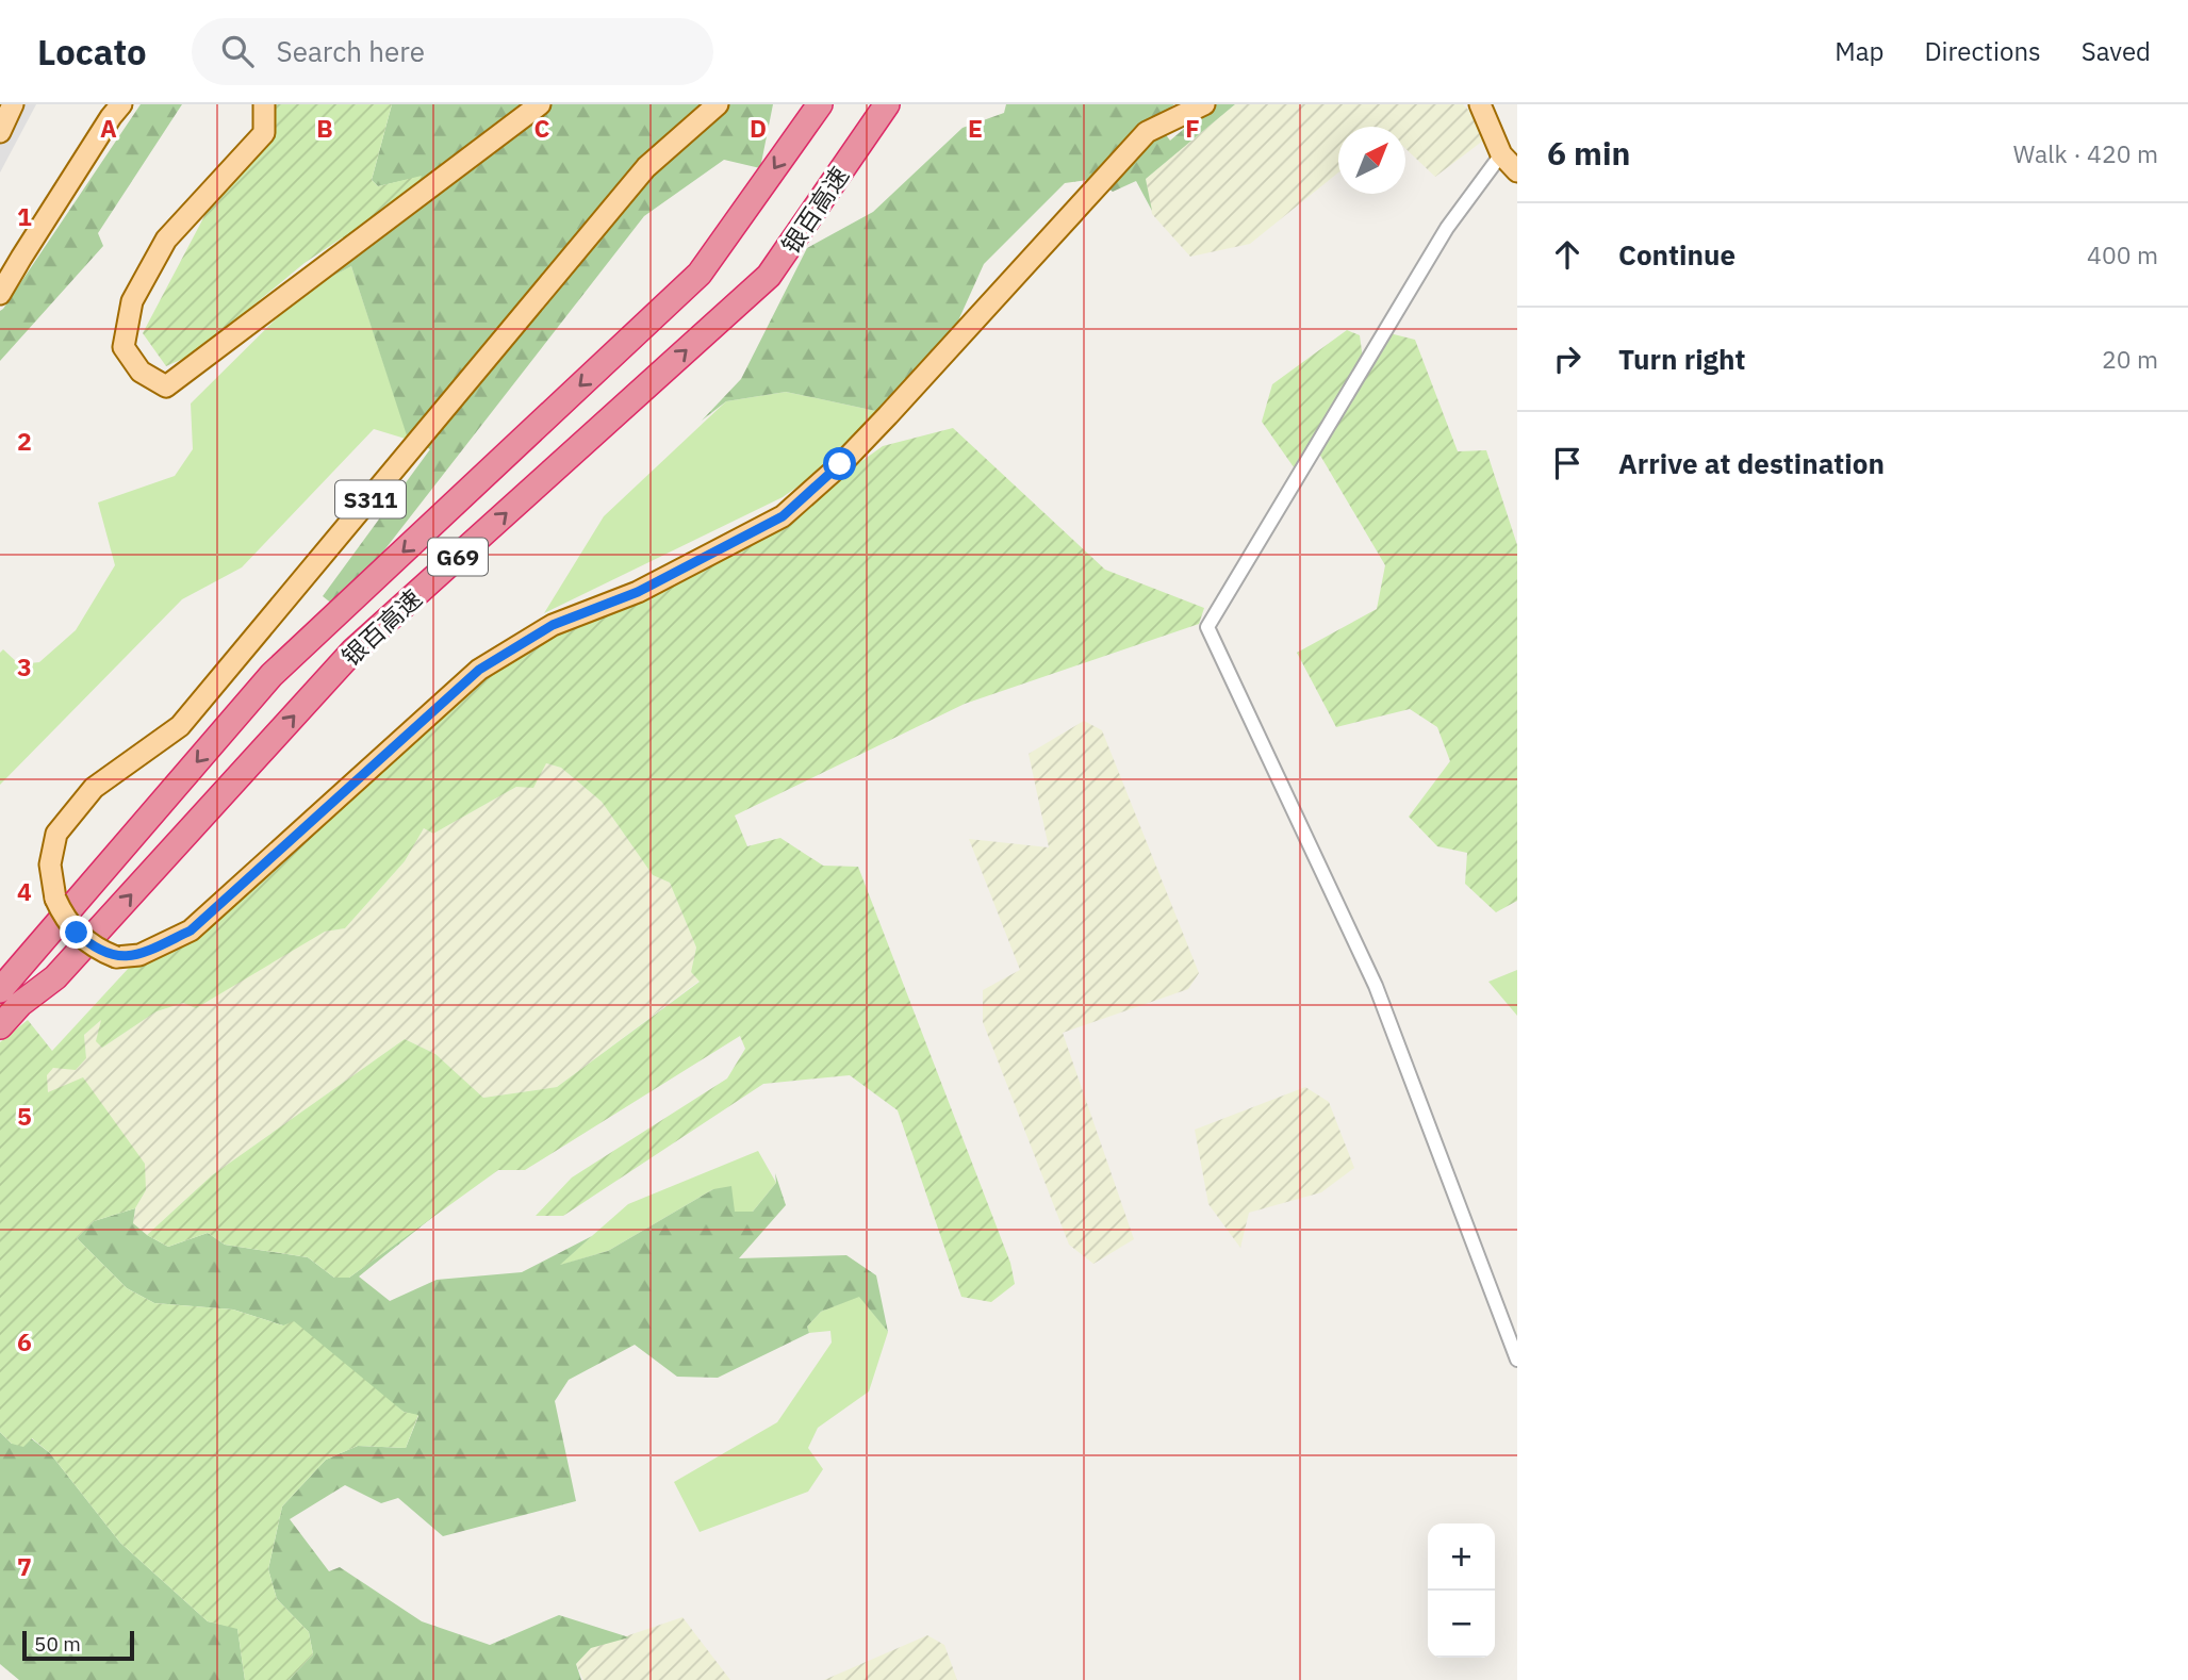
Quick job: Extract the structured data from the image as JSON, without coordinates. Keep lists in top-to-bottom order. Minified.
{"streets":{"highway":["银百高速","G69"],"main road":["S311"]},"scale_bar":"50 m","north":"top right","page":{"header":"Locato","search":"Search here","nav":["Map","Directions","Saved"],"heading":["6 min","Walk · 420 m"],"list":[["Continue","400 m"],["Turn right","20 m"],"Arrive at destination"],"map_buttons":["+","−"],"scale":"50 m"},"grid":{"columns":["A","B","C","D","E","F"],"rows":["1","2","3","4","5","6","7"]}}
